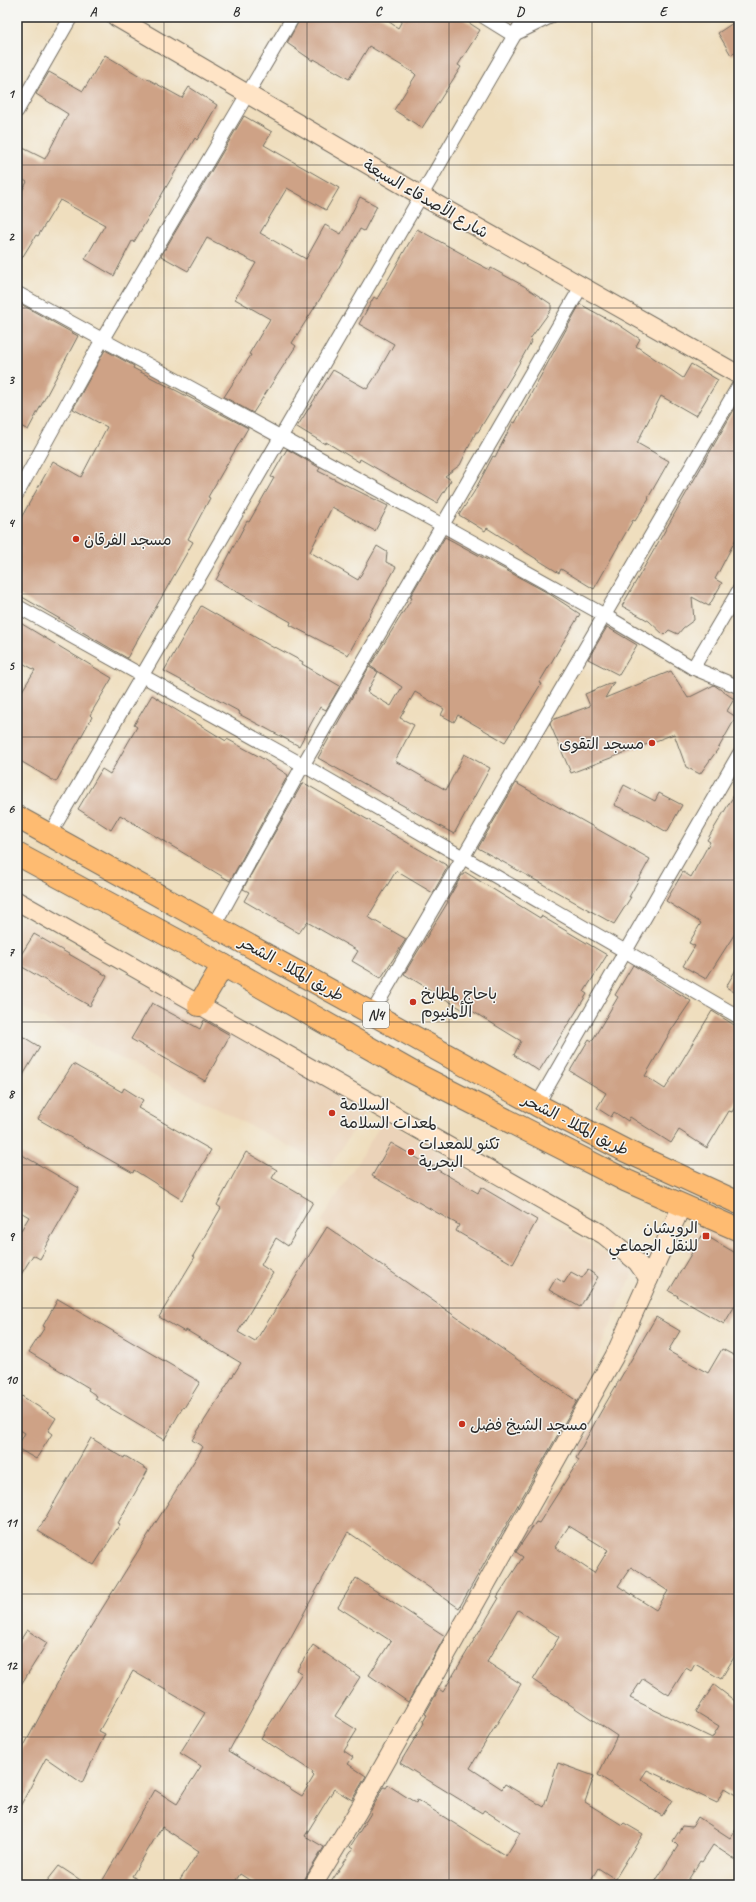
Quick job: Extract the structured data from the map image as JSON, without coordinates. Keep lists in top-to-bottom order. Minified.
{"streets":{"highway":["طريق المكلا - الشحر","N4"],"street":["شارع الأصدقاء السبعة"]},"places":{"other":["مسجد الفرقان","مسجد التقوى","باحاج لمطابخ الألمنيوم","السلامة لمعدات السلامة","تكنو للمعدات البحرية","مسجد الشيخ فضل"],"transit":["الرويشان للنقل الجماعي"]},"grid":{"columns":["A","B","C","D","E"],"rows":["1","2","3","4","5","6","7","8","9","10","11","12","13"]}}
